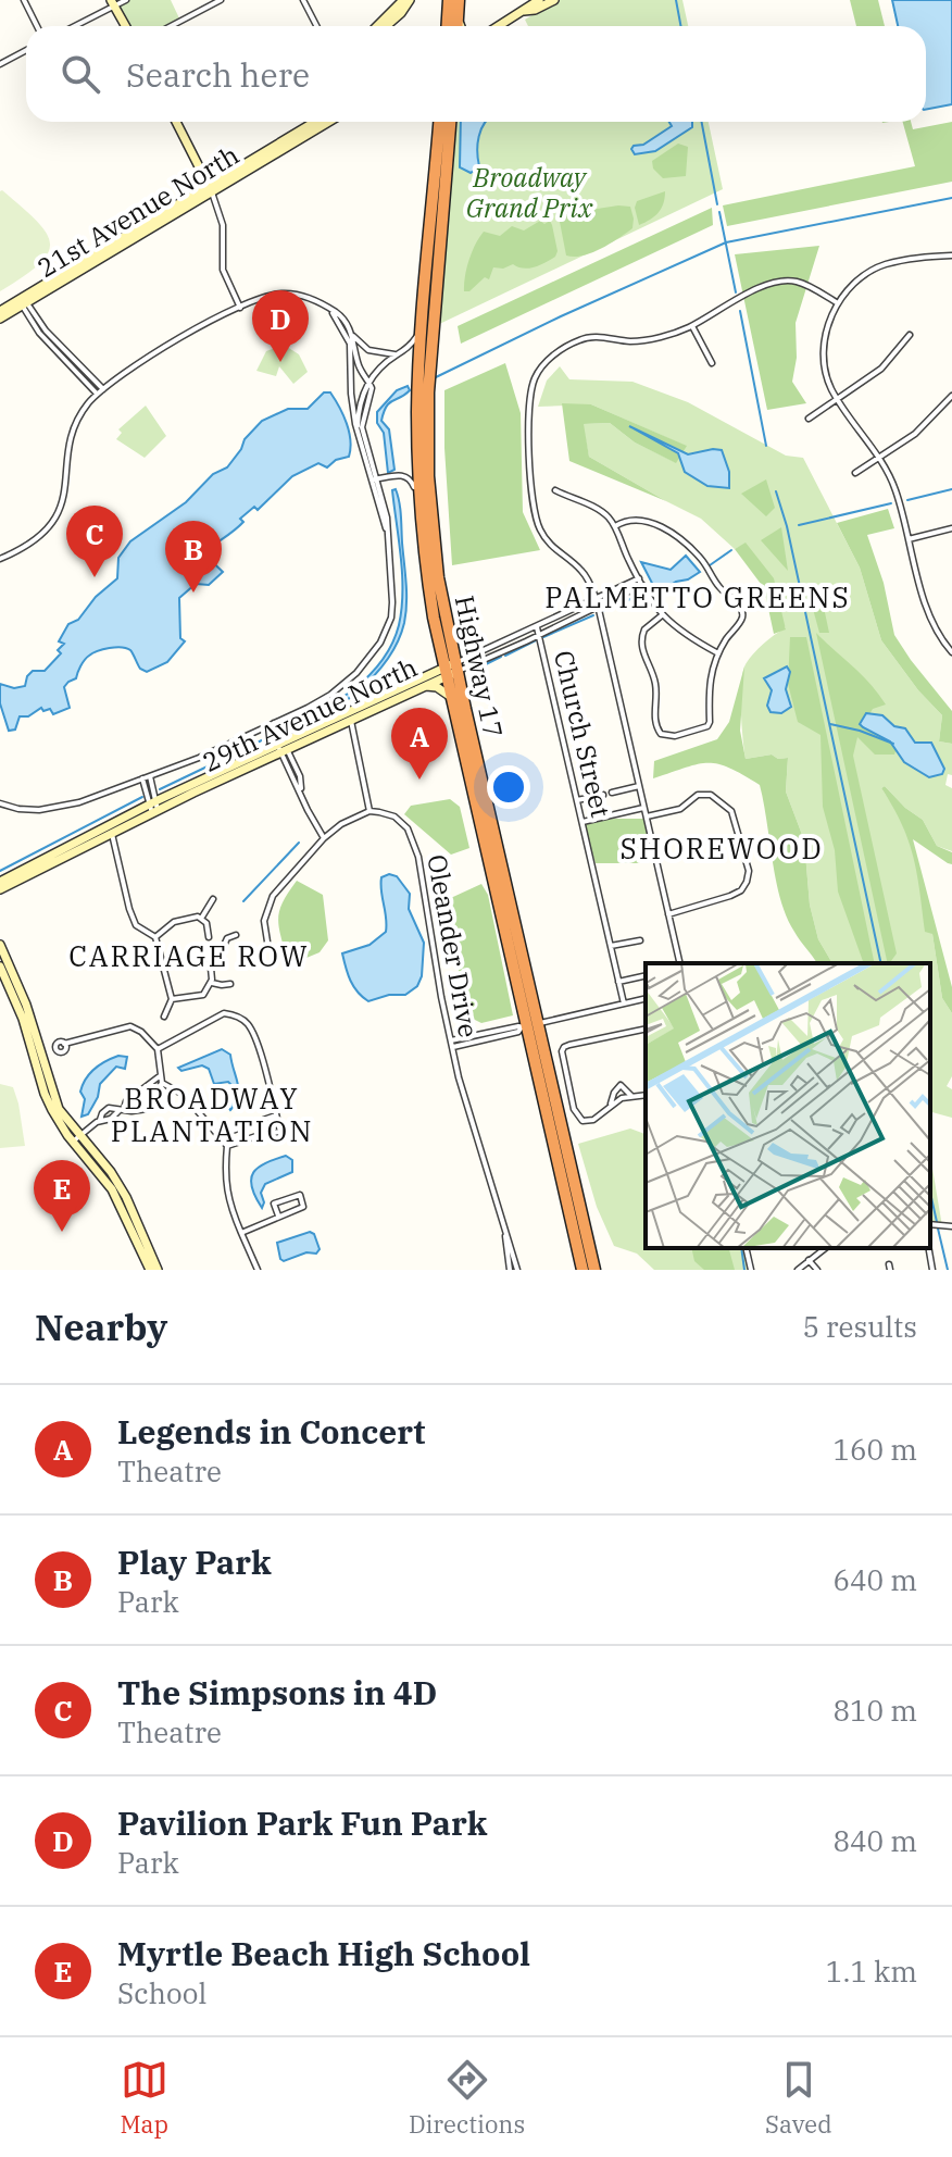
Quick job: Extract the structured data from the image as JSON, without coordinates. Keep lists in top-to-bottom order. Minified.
{"streets":{"highway":["Highway 17"],"main road":["21st Avenue North","29th Avenue North"],"street":["Church Street","Oleander Drive"]},"crossings":[["Highway 17","29th Avenue North"],["29th Avenue North","Church Street"]],"districts":["PALMETTO GREENS","SHOREWOOD","CARRIAGE ROW","BROADWAY PLANTATION"],"parks":["Broadway Grand Prix"],"page":{"search":"Search here","pins":["D","C","B","A","E"],"heading":["Nearby","5 results"],"list":[{"mark":"A","name":"Legends in Concert","note":"Theatre","value":"160 m"},{"mark":"B","name":"Play Park","note":"Park","value":"640 m"},{"mark":"C","name":"The Simpsons in 4D","note":"Theatre","value":"810 m"},{"mark":"D","name":"Pavilion Park Fun Park","note":"Park","value":"840 m"},{"mark":"E","name":"Myrtle Beach High School","note":"School","value":"1.1 km"}],"nav":["Map","Directions","Saved"]}}
